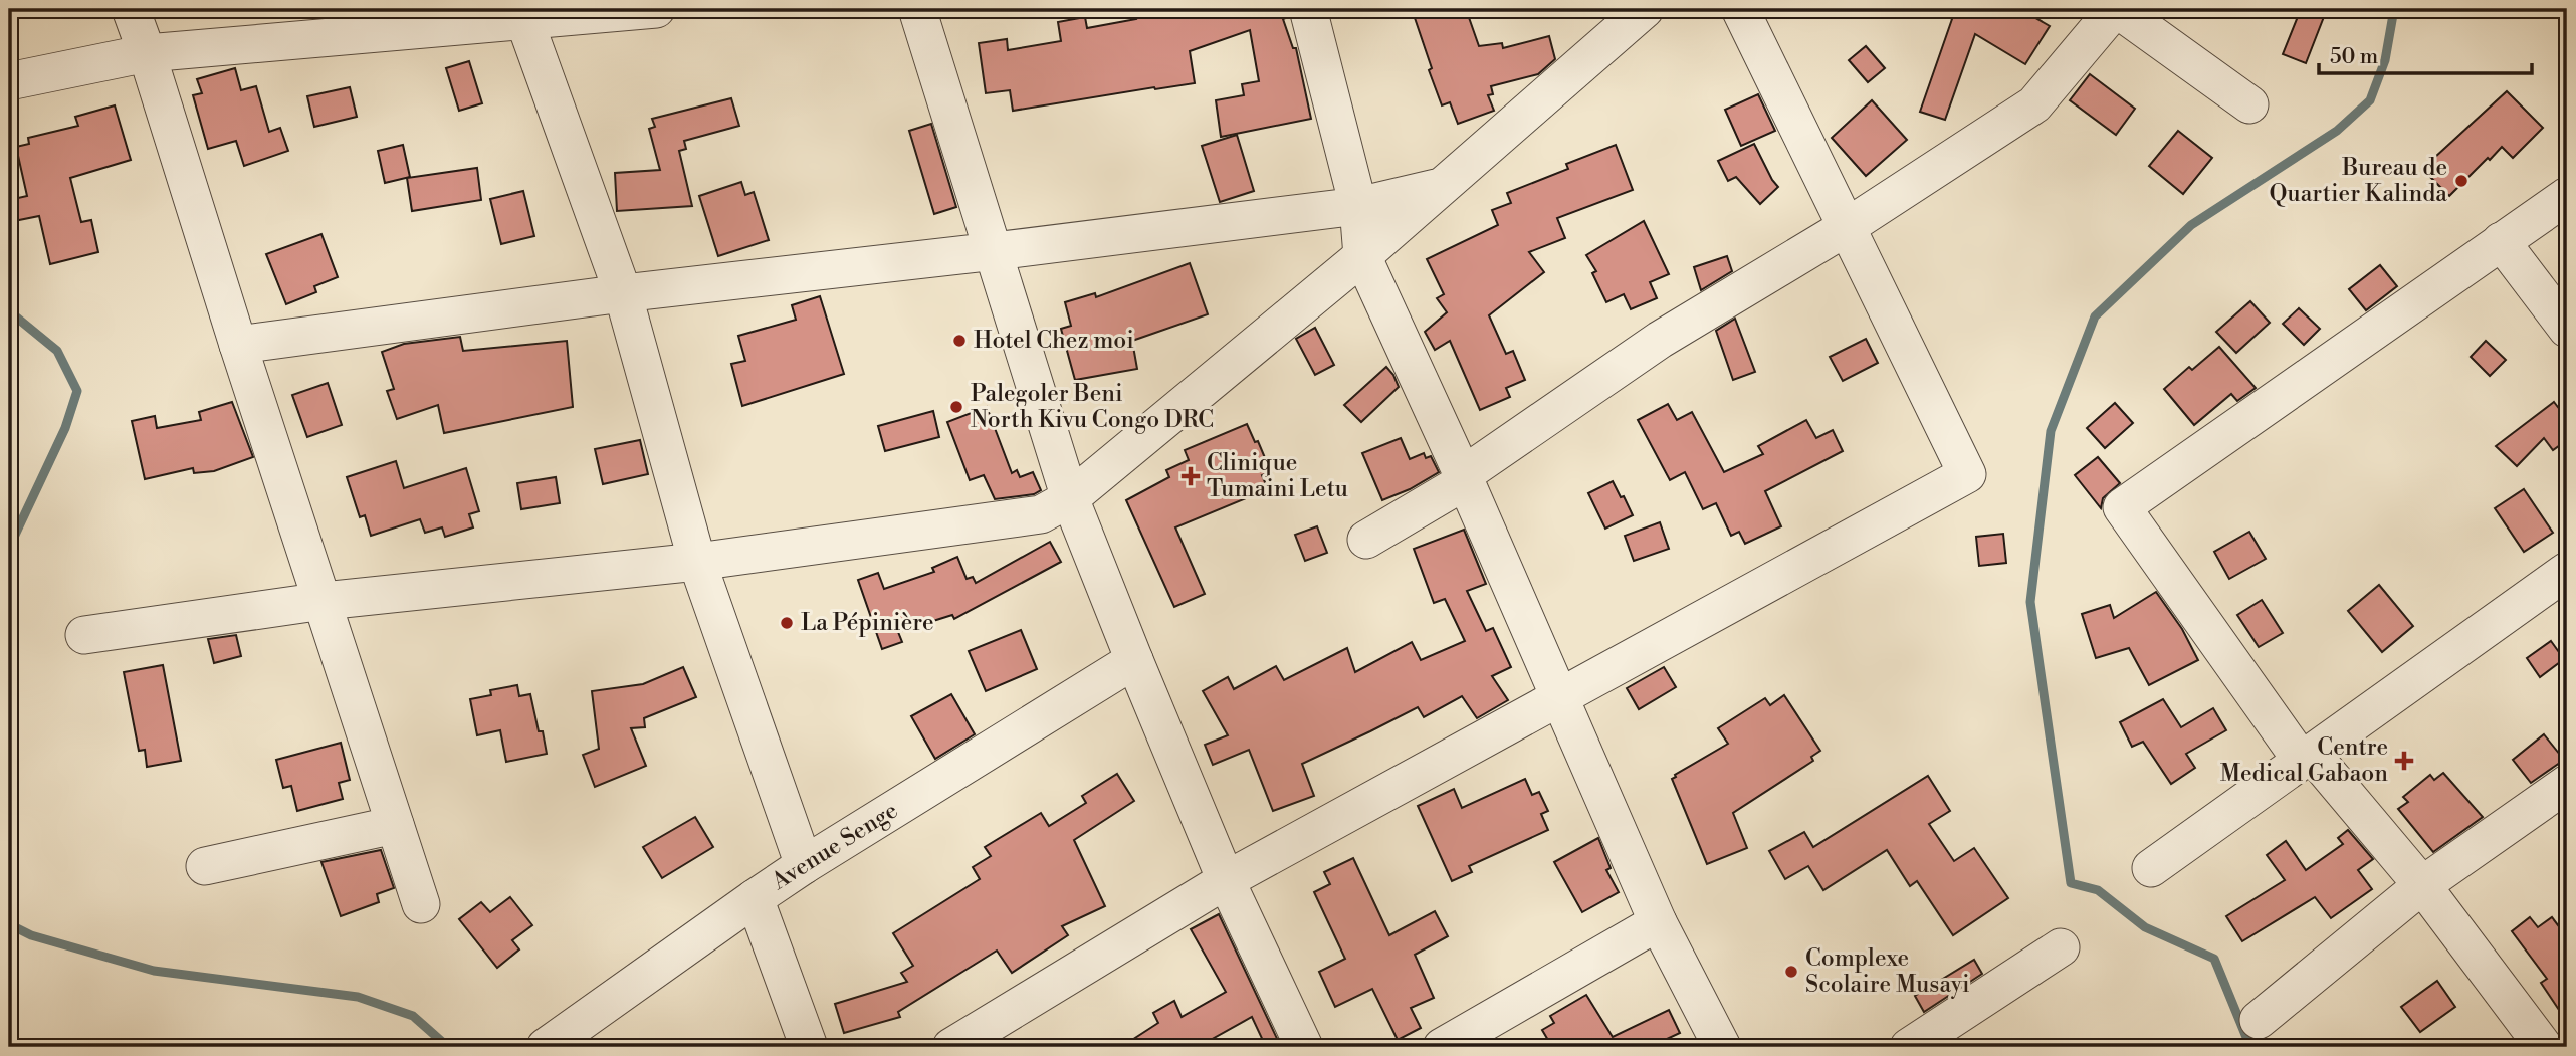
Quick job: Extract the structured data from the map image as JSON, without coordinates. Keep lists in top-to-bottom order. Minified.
{"streets":{"street":["Avenue Senge"]},"places":{"other":["Bureau de Quartier Kalinda","Hotel Chez moi","Palegoler Beni North Kivu Congo DRC","La Pépinière","Complexe Scolaire Musayi"],"health":["Clinique Tumaini Letu","Centre Medical Gabaon"]},"scale_bar":"50 m"}
